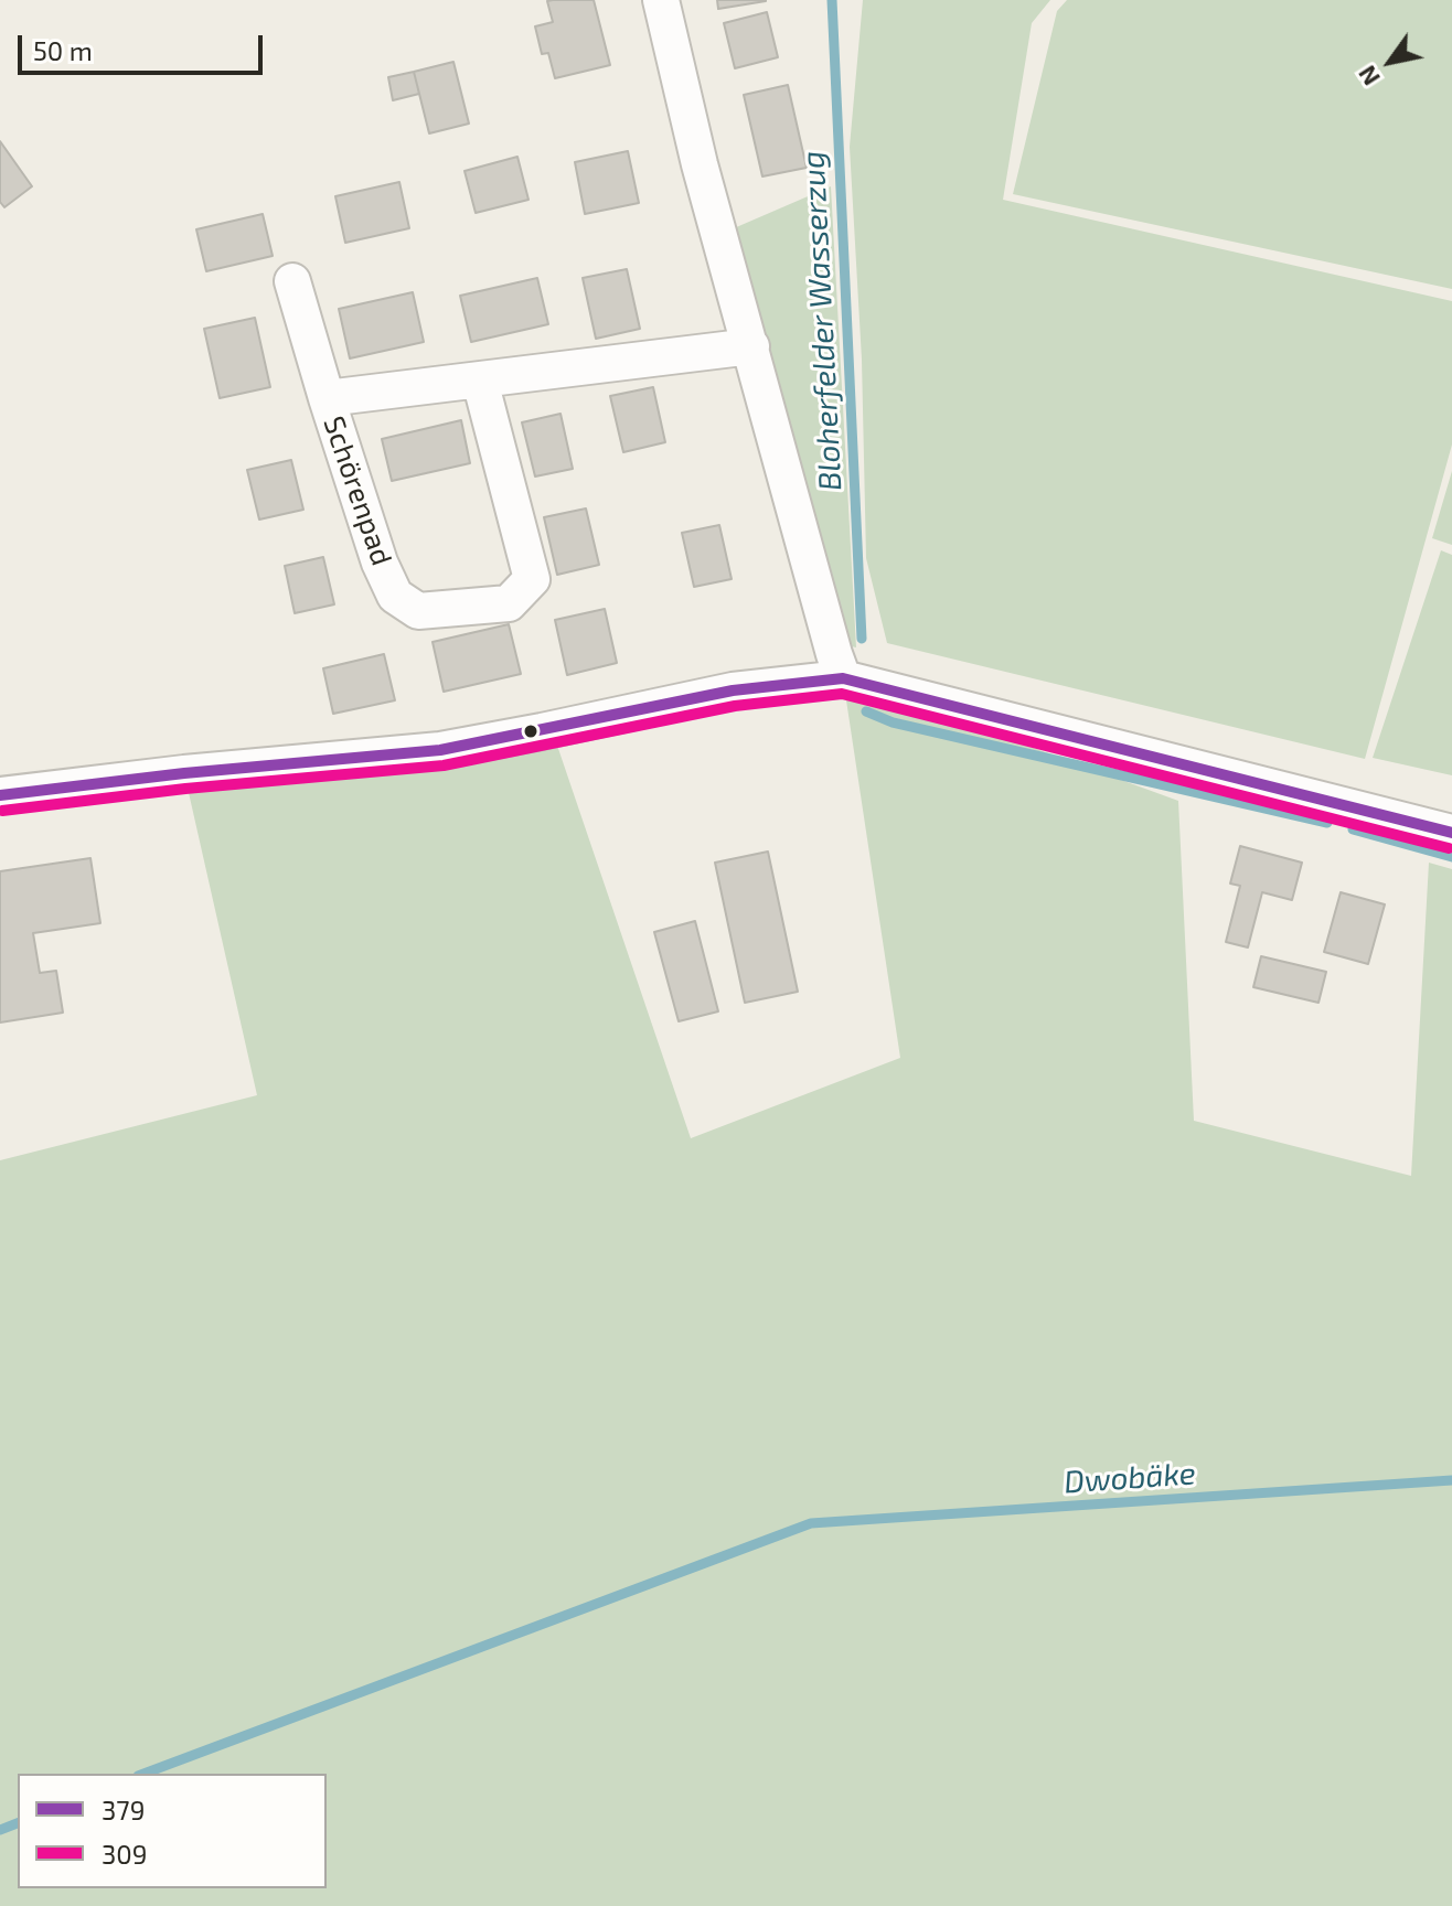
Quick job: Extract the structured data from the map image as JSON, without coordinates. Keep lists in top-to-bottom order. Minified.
{"streets":{"street":["Schörenpad"]},"water":["Bloherfelder Wasserzug","Dwobäke"],"lines":["transit line 379","transit line 309"],"legend":["379","309"],"scale_bar":"50 m","north":"bottom left"}
